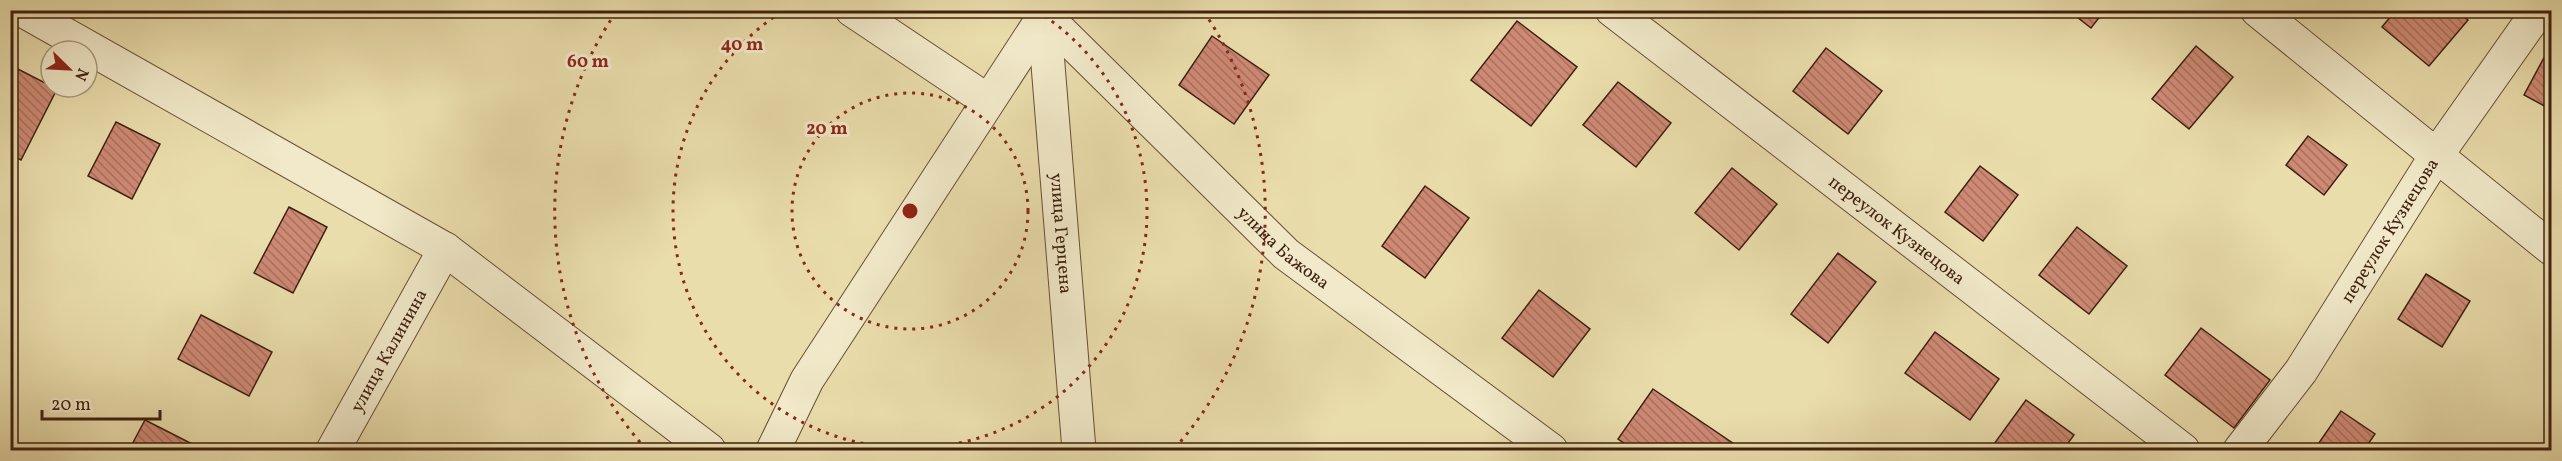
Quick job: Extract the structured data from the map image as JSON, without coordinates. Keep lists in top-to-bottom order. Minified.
{"streets":{"street":["переулок Кузнецова","улица Герцена","улица Бажова","улица Калинина"]},"crossings":[["улица Герцена","улица Бажова"]],"scale_bar":"20 m","north":"bottom right","rings":["40 m","60 m","20 m"]}
